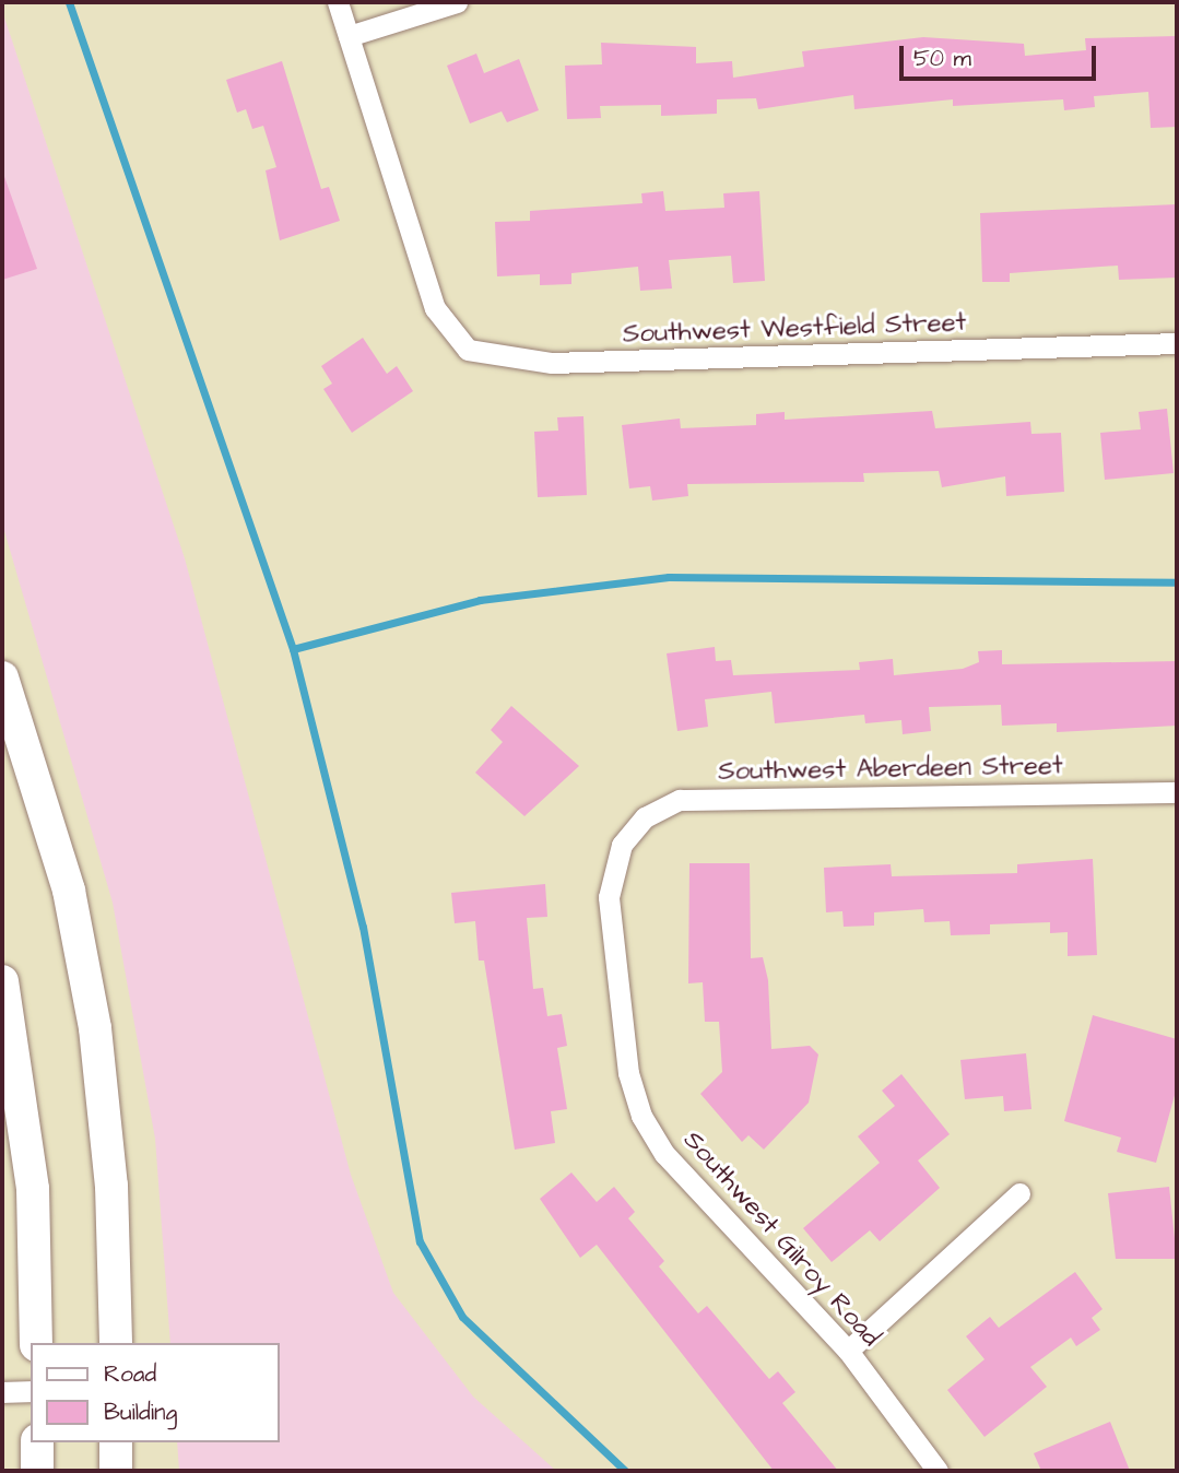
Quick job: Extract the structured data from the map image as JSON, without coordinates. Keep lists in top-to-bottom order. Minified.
{"streets":{"street":["Southwest Westfield Street","Southwest Aberdeen Street","Southwest Gilroy Road"]},"crossings":[["Southwest Aberdeen Street","Southwest Gilroy Road"]],"legend":["Road","Building"],"scale_bar":"50 m"}
